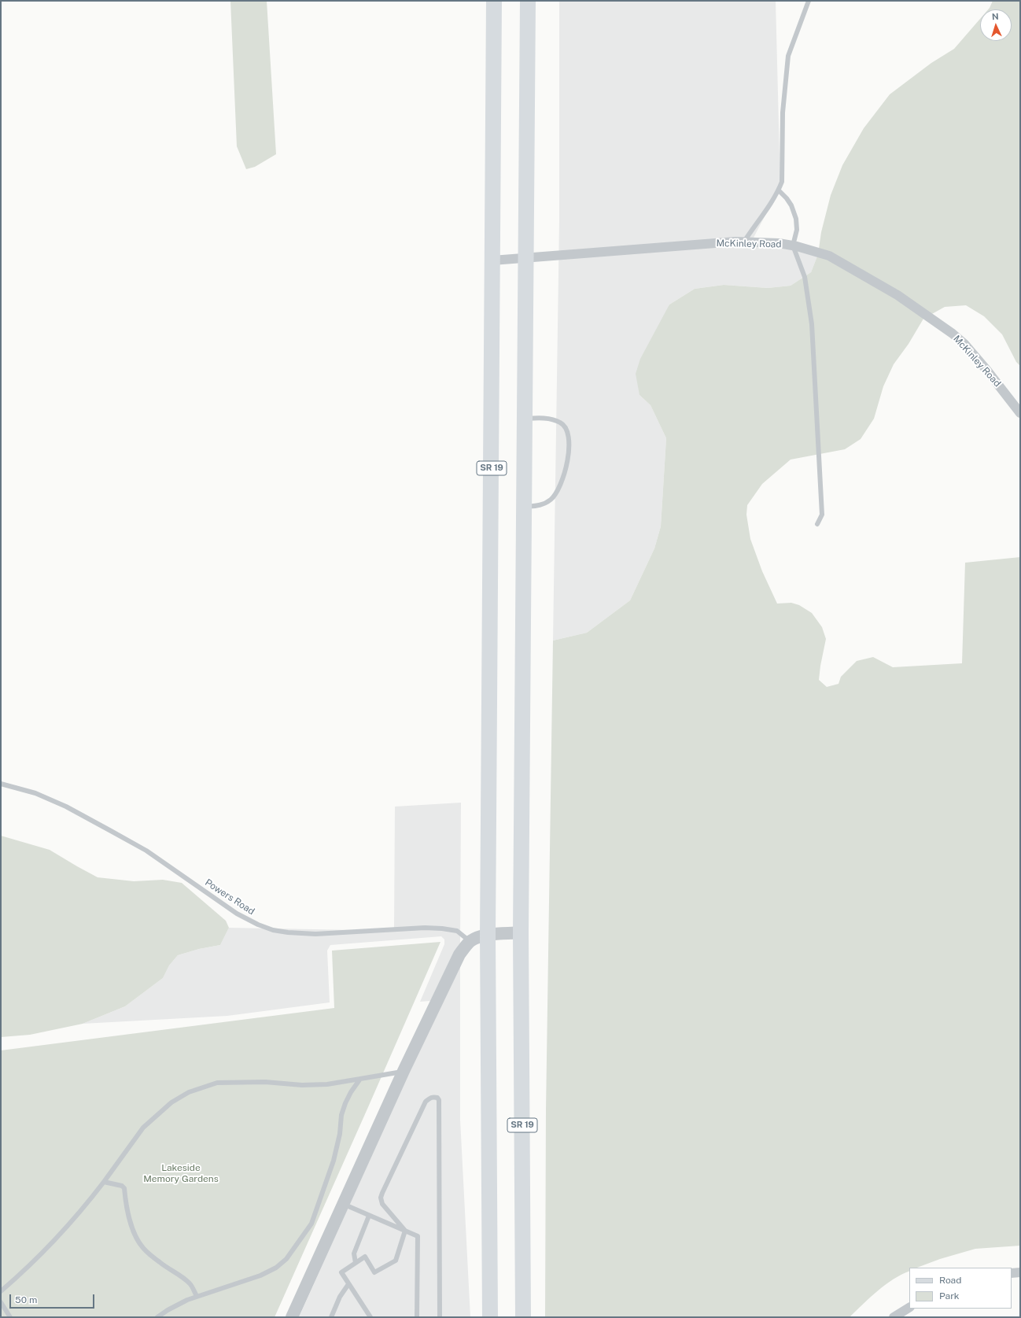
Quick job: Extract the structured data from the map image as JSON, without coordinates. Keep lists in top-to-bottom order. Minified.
{"streets":{"main road":["SR 19"],"street":["McKinley Road"],"lane":["Powers Road"]},"crossings":[["McKinley Road","SR 19"]],"parks":["Lakeside Memory Gardens"],"legend":["Road","Park"],"scale_bar":"50 m","north":"top"}
